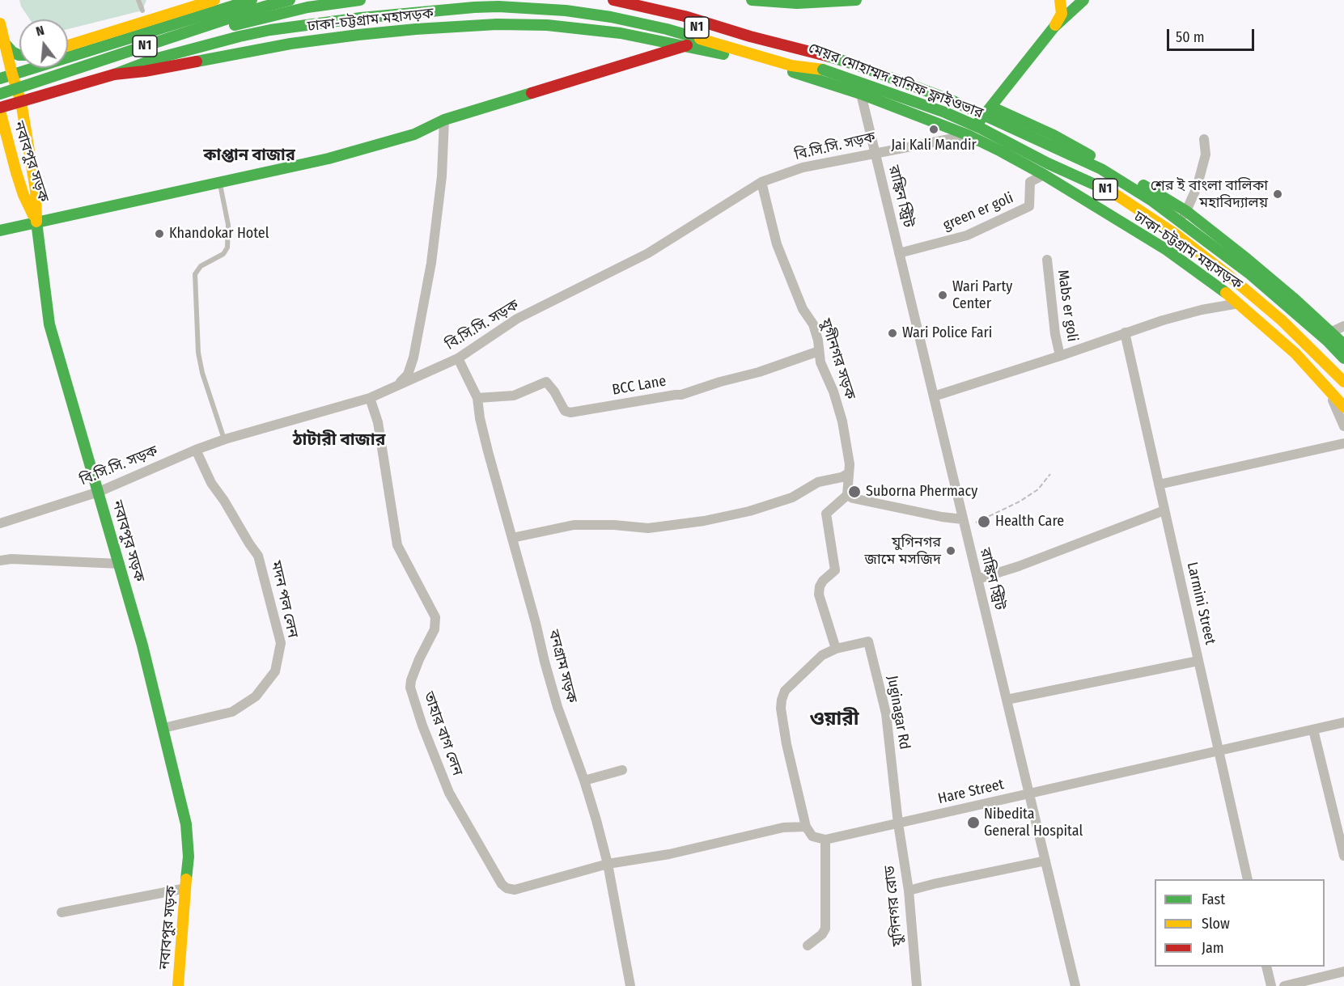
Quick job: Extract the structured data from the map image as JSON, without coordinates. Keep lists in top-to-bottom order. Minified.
{"streets":{"main road":["ঢাকা-চট্টগ্রাম মহাসড়ক","N1","মেয়র মোহাম্মদ হানিফ ফ্লাইওভার","নবাবপুর সড়ক"],"street":["বি.সি.সি. সড়ক","রাঙ্কিন স্ট্রিট","green er goli","Mabs er goli","যুগীনগর সড়ক","BCC Lane","মদন পল লেন","Larmini Street","বনগ্রাম সড়ক","Juginagar Rd","তাহার বাগ লেন","Hare Street","যুগিনগর রোড"]},"crossings":[["ঢাকা-চট্টগ্রাম মহাসড়ক","বি.সি.সি. সড়ক"],["ঢাকা-চট্টগ্রাম মহাসড়ক","নবাবপুর সড়ক"],["ঢাকা-চট্টগ্রাম মহাসড়ক","রাঙ্কিন স্ট্রিট"],["ঢাকা-চট্টগ্রাম মহাসড়ক","green er goli"],["বি.সি.সি. সড়ক","নবাবপুর সড়ক"],["বি.সি.সি. সড়ক","রাঙ্কিন স্ট্রিট"],["বি.সি.সি. সড়ক","যুগীনগর সড়ক"],["বি.সি.সি. সড়ক","মদন পল লেন"],["বি.সি.সি. সড়ক","বনগ্রাম সড়ক"],["বি.সি.সি. সড়ক","তাহার বাগ লেন"],["নবাবপুর সড়ক","মদন পল লেন"],["রাঙ্কিন স্ট্রিট","green er goli"],["রাঙ্কিন স্ট্রিট","Hare Street"],["যুগীনগর সড়ক","BCC Lane"],["BCC Lane","বনগ্রাম সড়ক"],["Larmini Street","Hare Street"],["বনগ্রাম সড়ক","তাহার বাগ লেন"],["Juginagar Rd","Hare Street"],["Juginagar Rd","যুগিনগর রোড"],["Hare Street","যুগিনগর রোড"]],"districts":["কাপ্তান বাজার","ঠাটারী বাজার","ওয়ারী"],"places":["Jai Kali Mandir","শের ই বাংলা বালিকা মহাবিদ্যালয়","Khandokar Hotel","Wari Party Center","Wari Police Fari","Suborna Phermacy","Health Care","যুগিনগর জামে মসজিদ","Nibedita General Hospital"],"legend":["Fast","Slow","Jam"],"scale_bar":"50 m","north":"top"}
